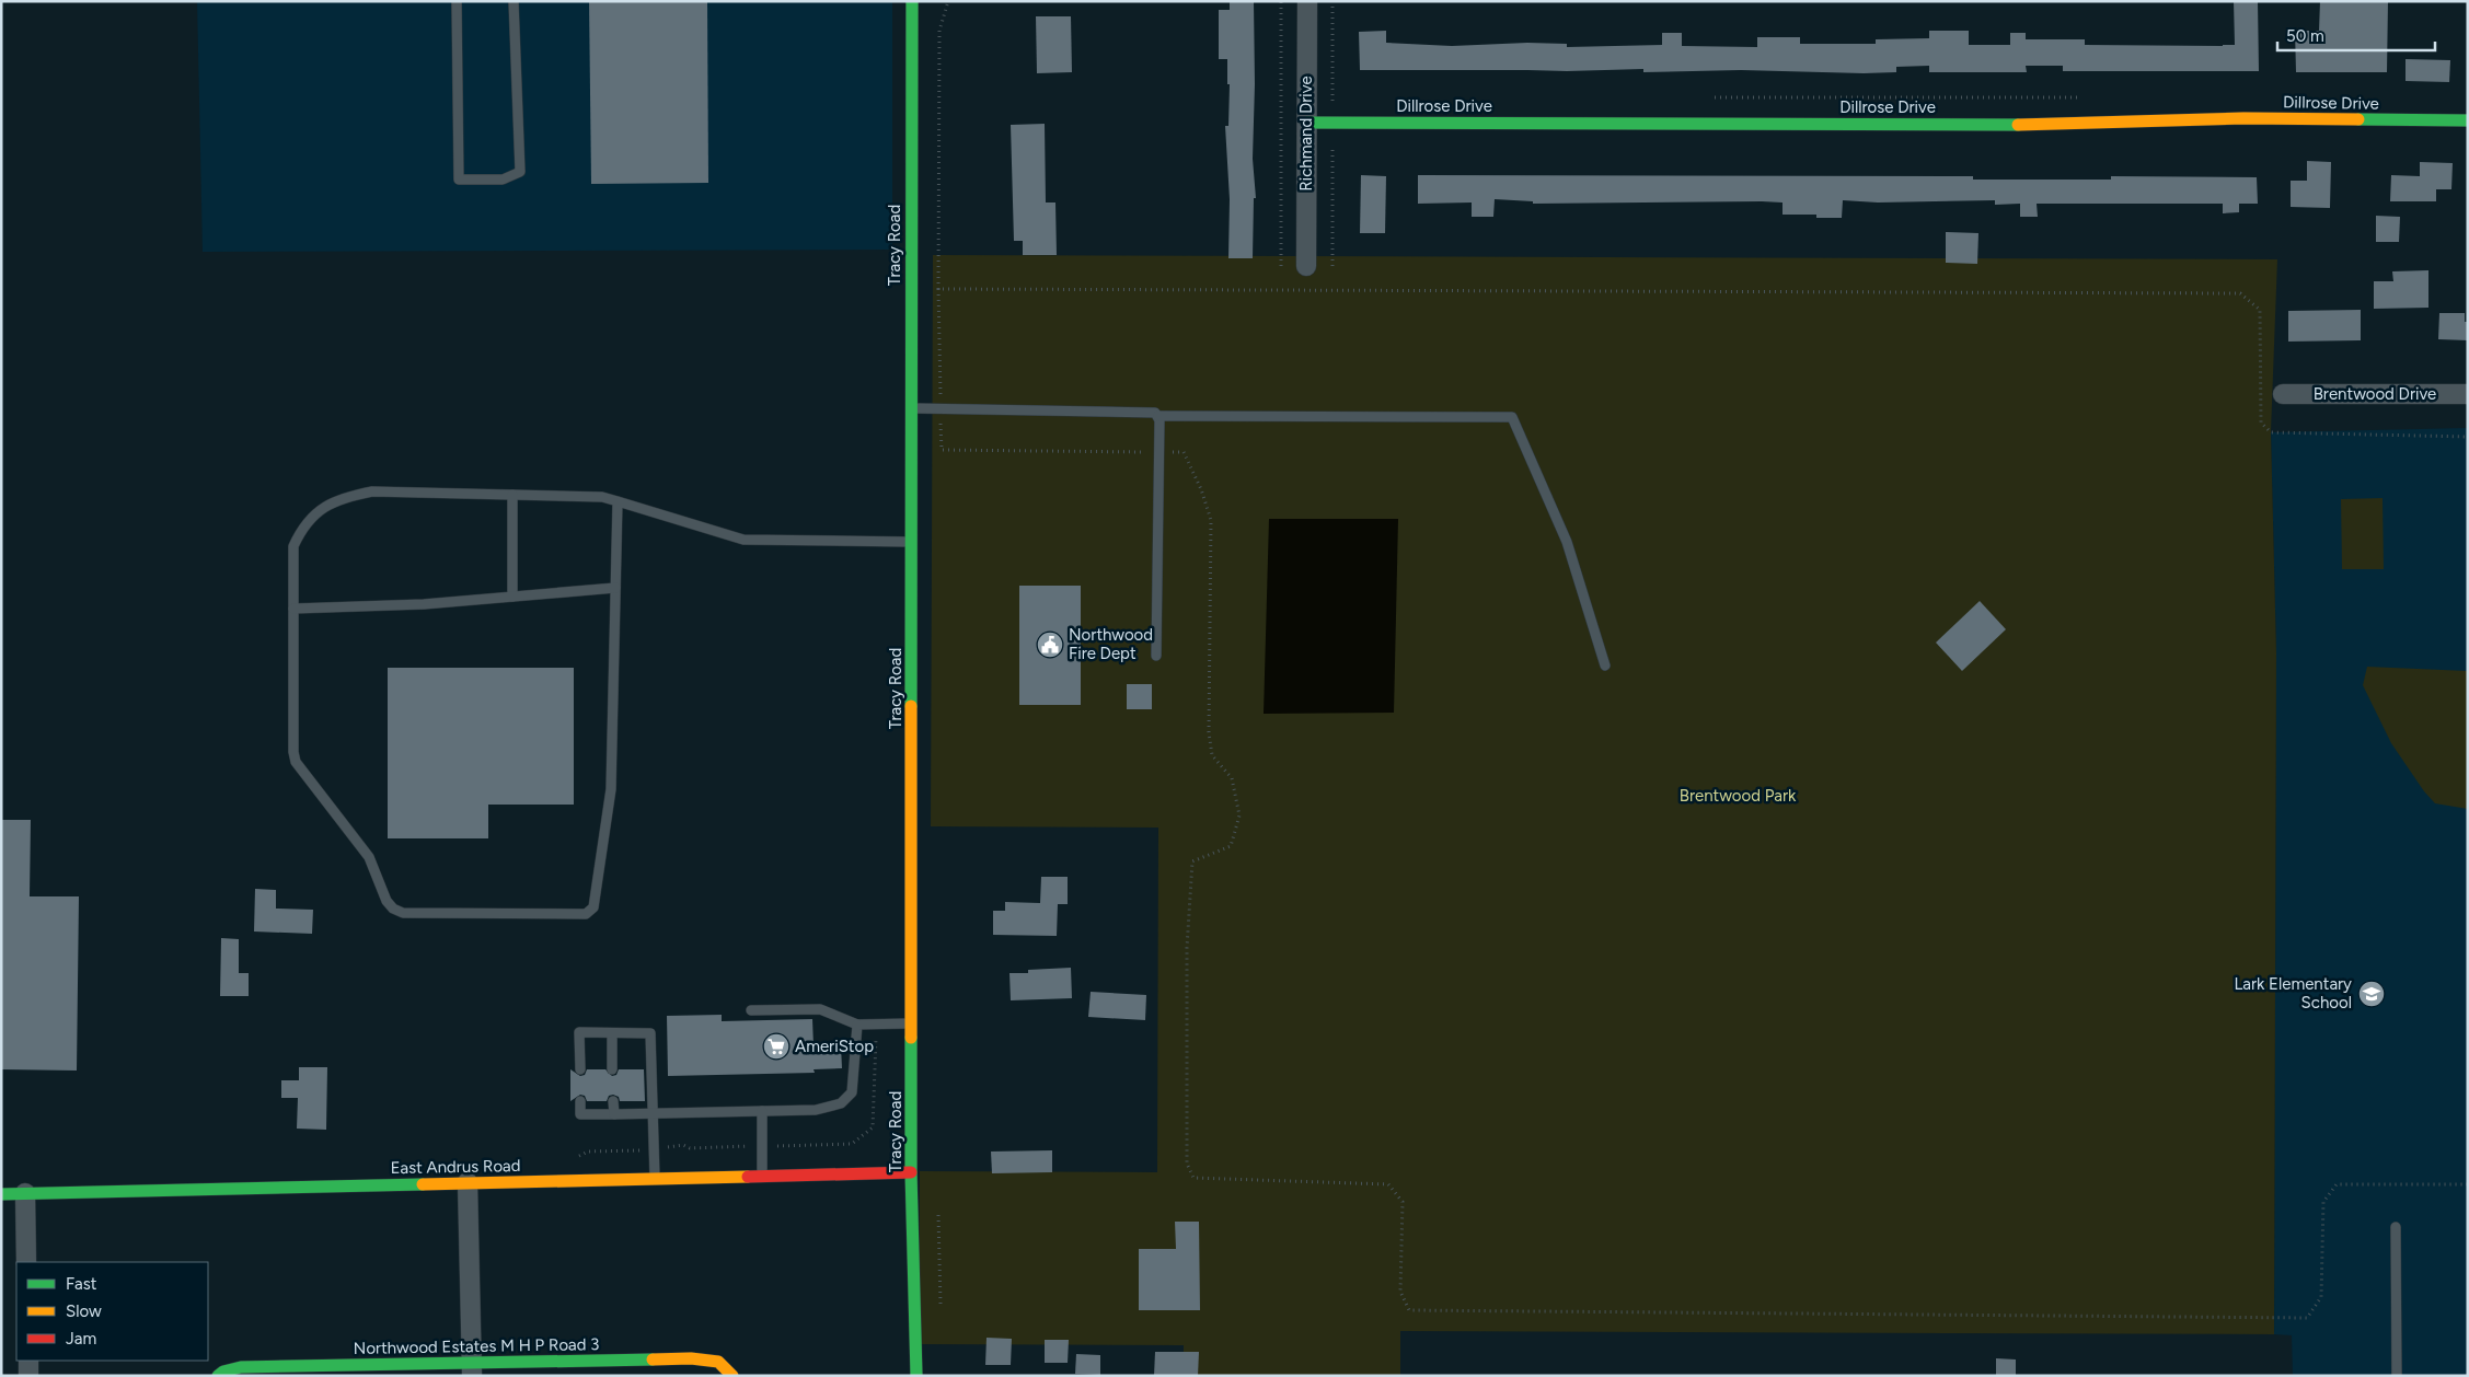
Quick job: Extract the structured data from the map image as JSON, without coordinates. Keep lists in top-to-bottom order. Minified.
{"streets":{"street":["Dillrose Drive","Richmand Drive","Tracy Road","Brentwood Drive","East Andrus Road","Northwood Estates M H P Road 3"]},"crossings":[["Dillrose Drive","Richmand Drive"],["Tracy Road","East Andrus Road"]],"parks":["Brentwood Park"],"places":{"public building":["Northwood Fire Dept"],"school or university":["Lark Elementary School"],"supermarket":["AmeriStop"]},"legend":["Fast","Slow","Jam"],"scale_bar":"50 m"}
